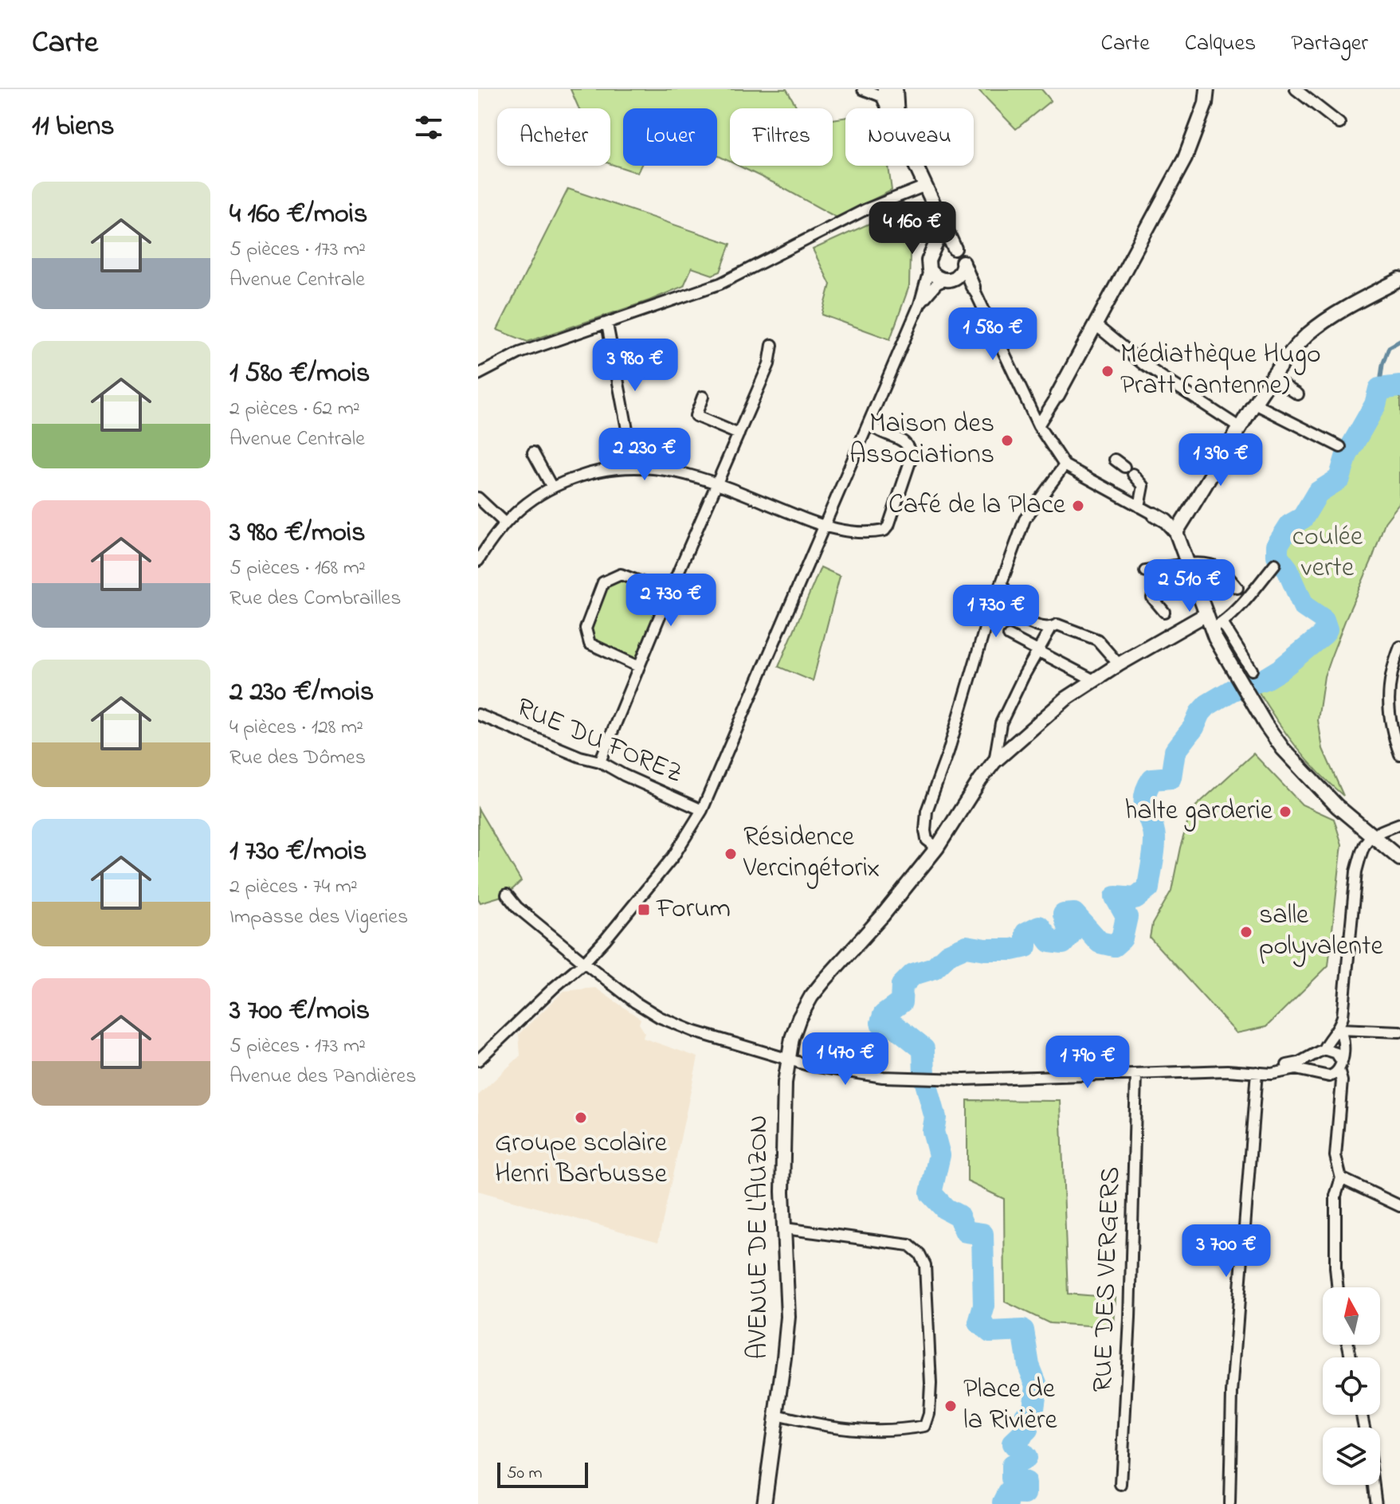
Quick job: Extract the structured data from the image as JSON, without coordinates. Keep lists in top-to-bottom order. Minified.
{"streets":{"main road":["AVENUE DE L'AUZON"],"street":["RUE DU FOREZ","RUE DES VERGERS"]},"parks":["coulée verte"],"places":{"other":["Médiathèque Hugo Pratt (antenne)","Maison des Associations","Café de la Place","halte garderie","Résidence Vercingétorix","salle polyvalente","Groupe scolaire Henri Barbusse","Place de la Rivière"],"transit":["Forum"]},"scale_bar":"50 m","north":"top","page":{"header":"Carte","nav":["Carte","Calques","Partager"],"heading":"11 biens","chip":["Acheter","Louer","Filtres","Nouveau"],"list":[{"name":"4 160 €/mois","note":"5 pièces · 173 m² · Avenue Centrale"},{"name":"1 580 €/mois","note":"2 pièces · 62 m² · Avenue Centrale"},{"name":"3 980 €/mois","note":"5 pièces · 168 m² · Rue des Combrailles"},{"name":"2 230 €/mois","note":"4 pièces · 128 m² · Rue des Dômes"},{"name":"1 730 €/mois","note":"2 pièces · 74 m² · Impasse des Vigeries"},{"name":"3 700 €/mois","note":"5 pièces · 173 m² · Avenue des Pandières"}],"price":["4 160 €","1 580 €","3 980 €","2 230 €","1 390 €","2 510 €","2 730 €","1 730 €","1 470 €","1 790 €","3 700 €"],"scale":"50 m"}}
